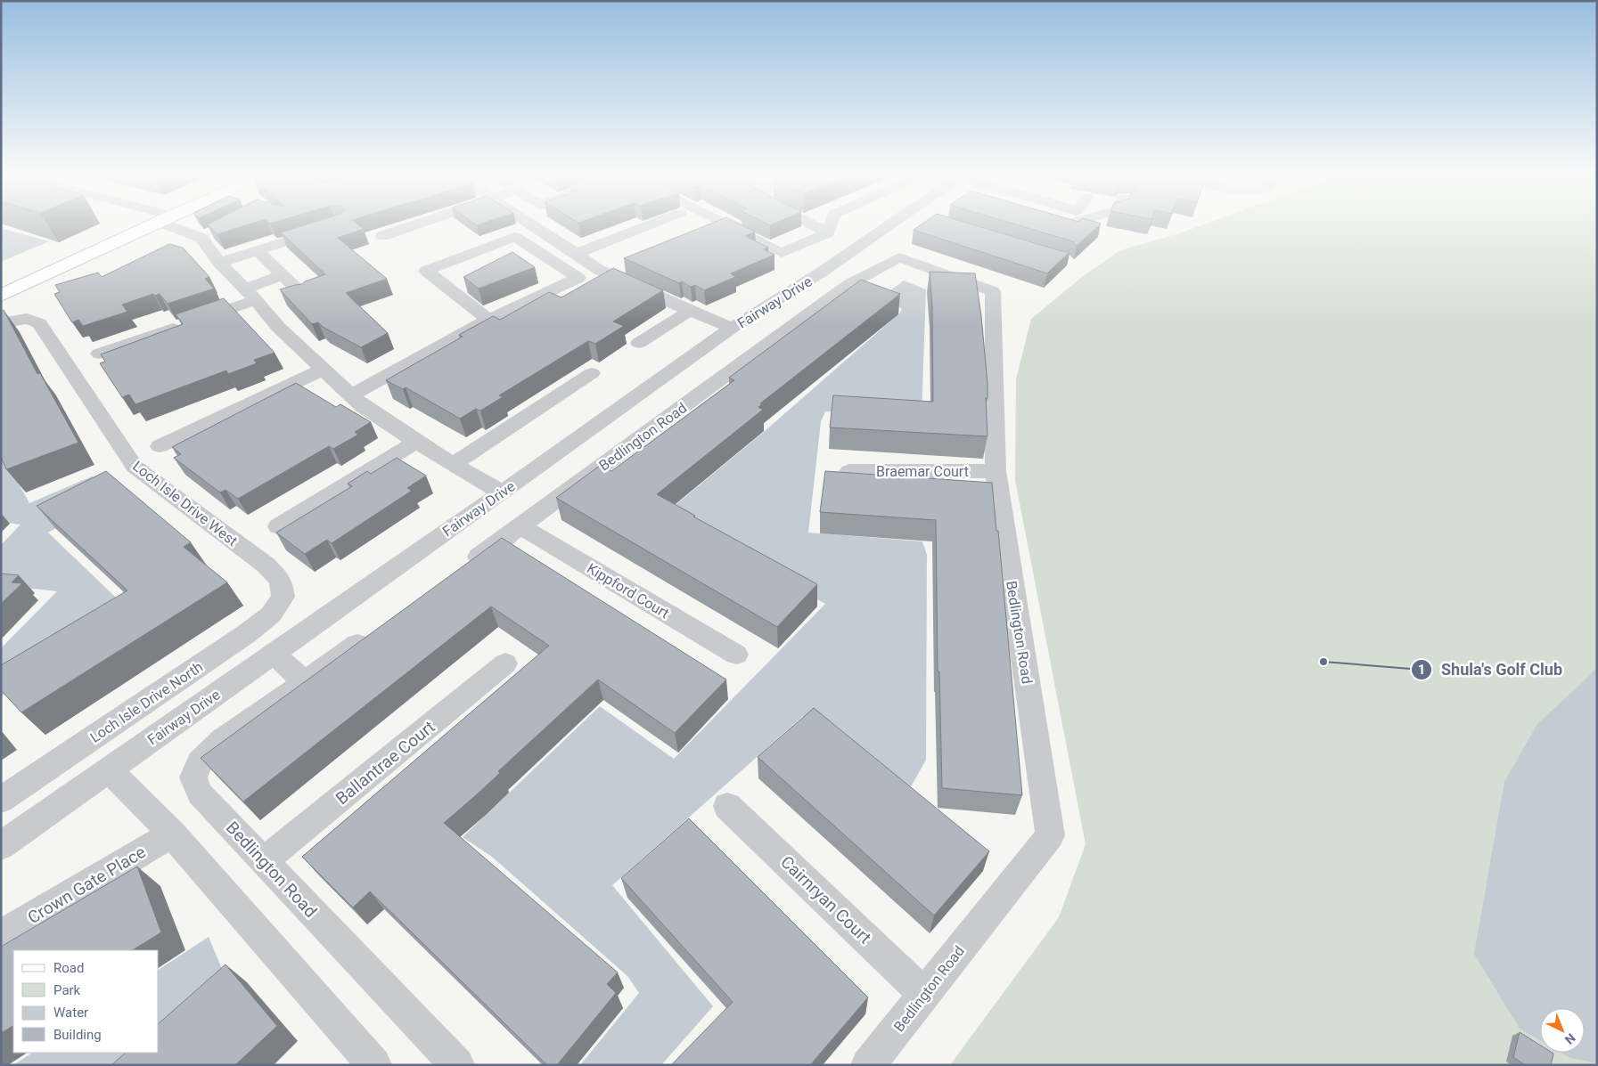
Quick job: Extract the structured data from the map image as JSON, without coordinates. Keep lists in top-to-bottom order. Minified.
{"streets":{"street":["Fairway Drive","Bedlington Road","Braemar Court","Loch Isle Drive West","Kippford Court","Loch Isle Drive North","Ballantrae Court","Crown Gate Place","Cairnryan Court"]},"crossings":[["Bedlington Road","Braemar Court"],["Bedlington Road","Kippford Court"],["Bedlington Road","Ballantrae Court"],["Bedlington Road","Cairnryan Court"],["Loch Isle Drive West","Loch Isle Drive North"]],"places":["Shula's Golf Club"],"legend":["Road","Park","Water","Building"],"north":"bottom right"}
